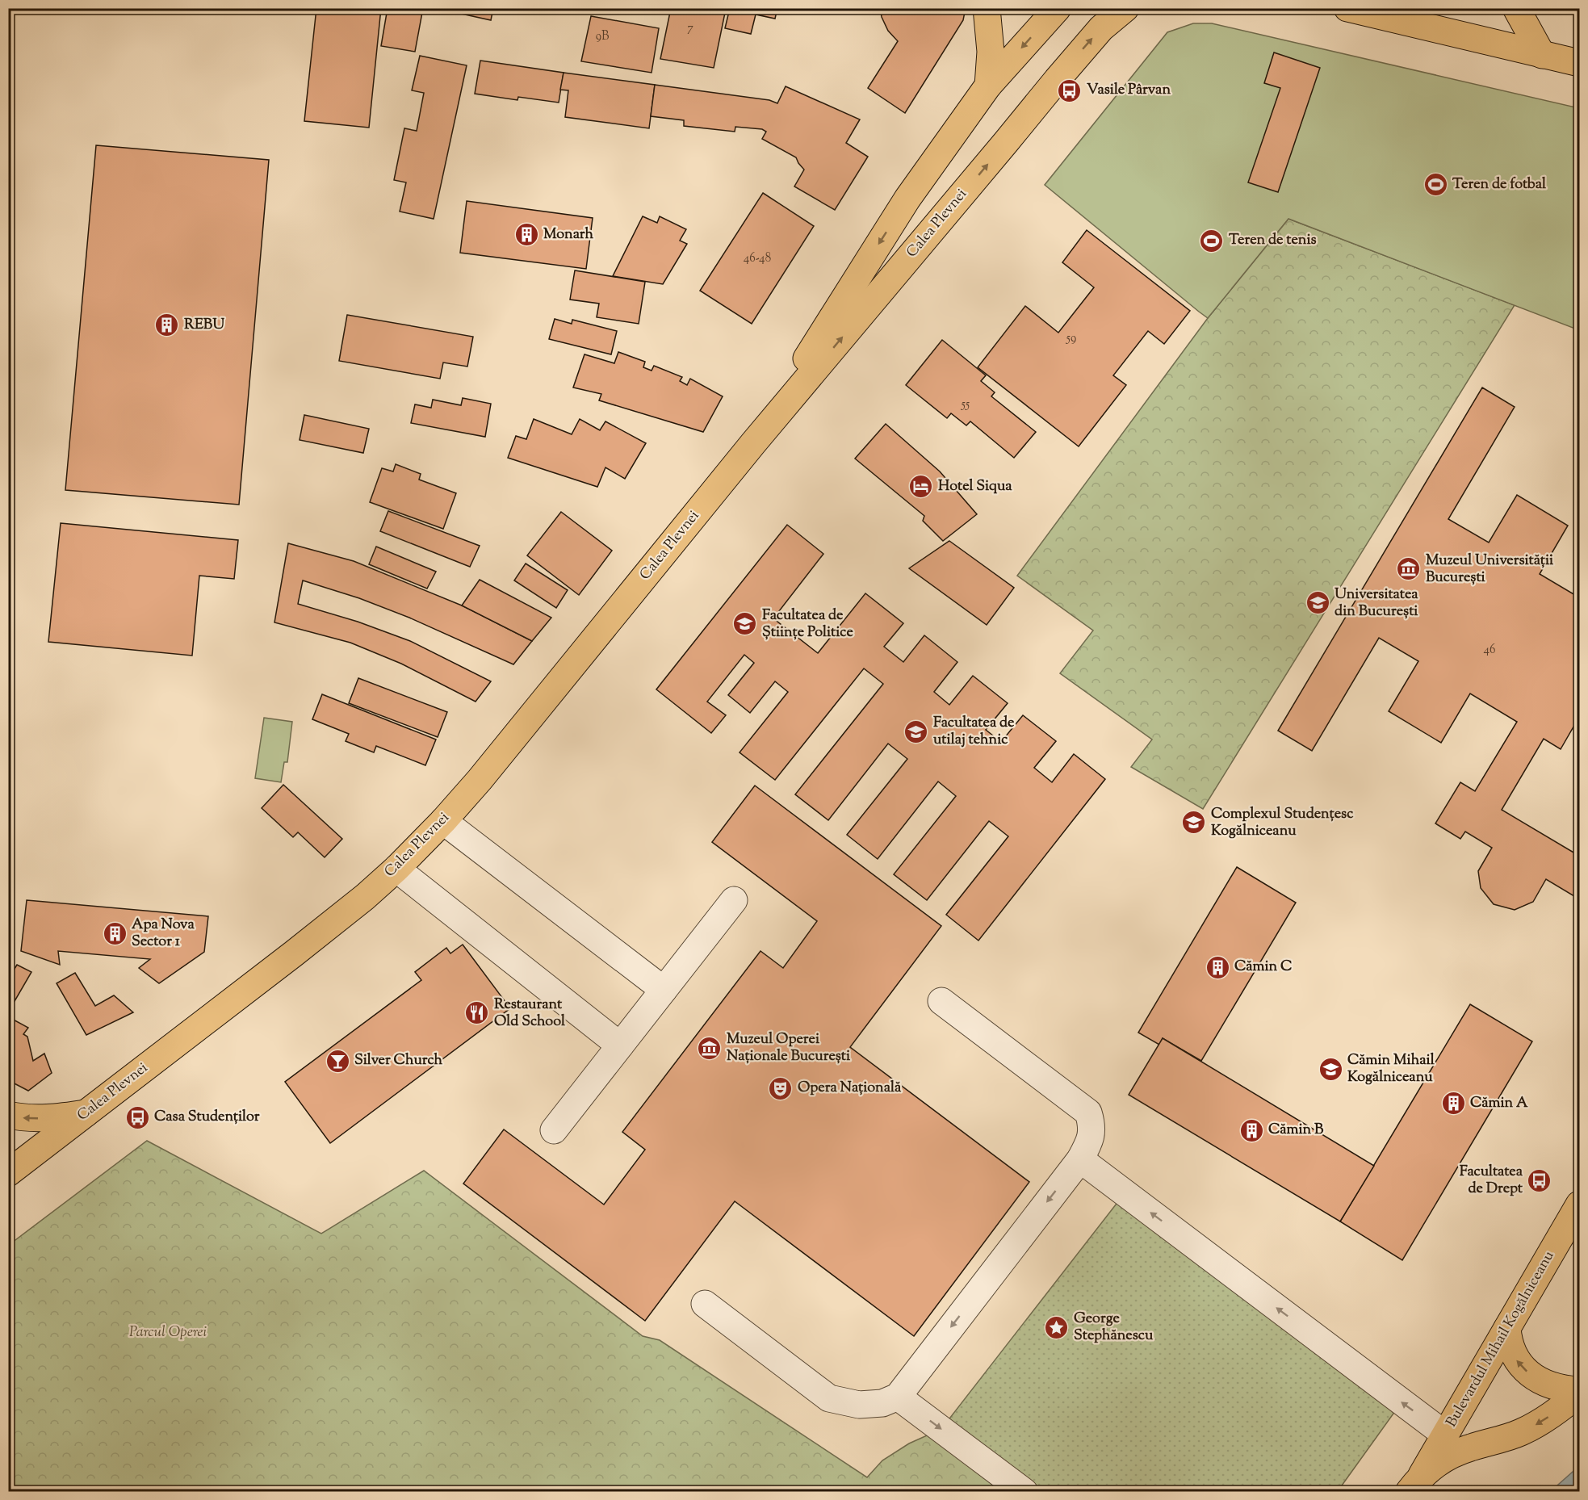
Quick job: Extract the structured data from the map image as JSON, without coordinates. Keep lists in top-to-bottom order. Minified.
{"streets":{"main road":["Calea Plevnei","Bulevardul Mihail Kogălniceanu"]},"parks":["Parcul Operei"],"places":{"bus stop":["Vasile Pârvan","Casa Studenților","Facultatea de Drept"],"sports":["Teren de fotbal","Teren de tenis"],"building":["Monarh","REBU","Apa Nova Sector 1","Cămin C","Cămin A","Cămin B"],"hotel":["Hotel Siqua"],"museum":["Muzeul Universității București","Muzeul Operei Naționale București"],"school or university":["Universitatea din București","Facultatea de Științe Politice","Facultatea de utilaj tehnic","Complexul Studențesc Kogălniceanu","Cămin Mihail Kogălniceanu"],"restaurant":["Restaurant Old School"],"bar":["Silver Church"],"theatre":["Opera Națională"],"place":["George Stephănescu"]},"house_numbers":["7","9B","46-48","59","55","46"]}
